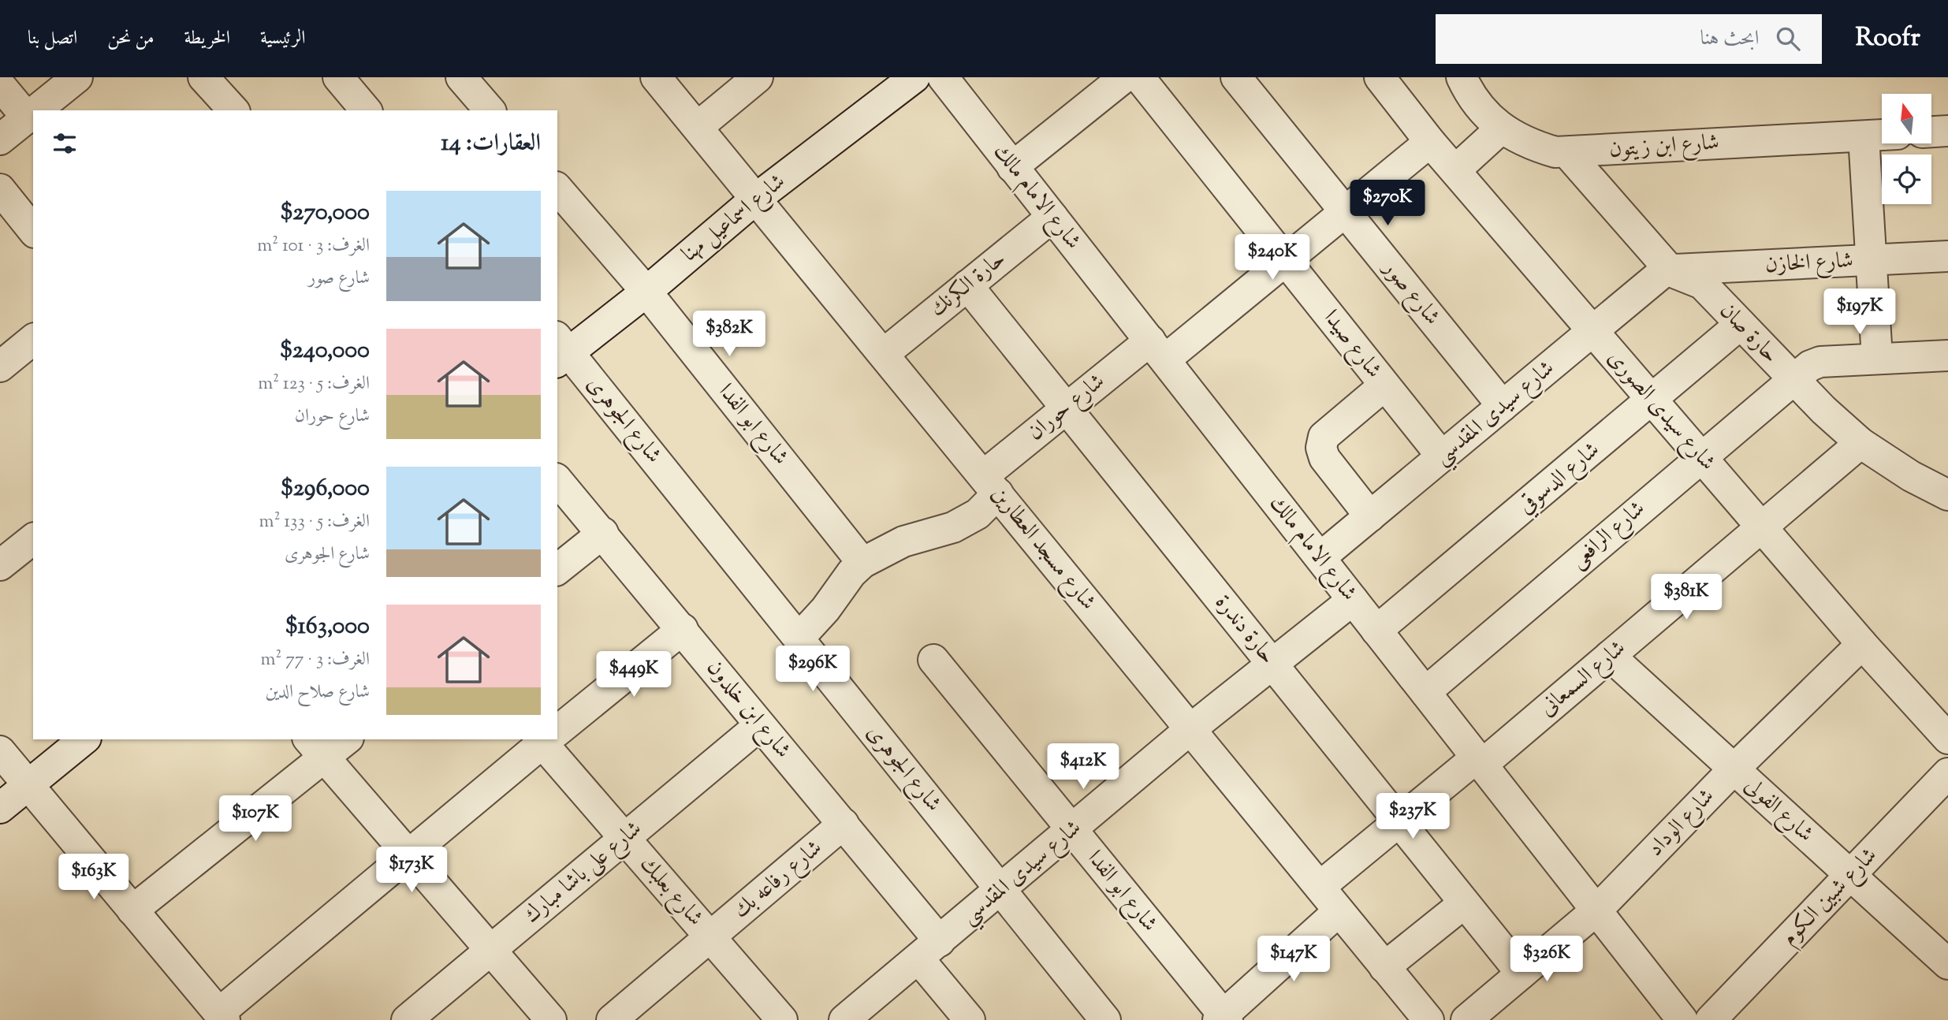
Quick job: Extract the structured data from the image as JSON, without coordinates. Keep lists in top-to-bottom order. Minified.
{"streets":{"street":["شارع ابن زيتون","شارع الامام مالك","شارع اسماعيل مهنا","شارع الخازن","حارة الكرنك","شارع صور","حارة صان","شارع صيدا","شارع حوران","شارع سيدى الصورى","شارع سيدى المقدسي","شارع الجوهرى","شارع ابو الفدا","شارع الدسوقي","شارع الرافعى","شارع مسجد العطارين","حارة دندرة","شارع السمعانى","شارع ابن خلدون","شارع الفولى","شارع الوداد","شارع على باشا مبارك","شارع رفاعه بك","شارع بعلبك","شارع شبين الكوم"]},"crossings":[["شارع ابن زيتون","حارة صان"],["شارع الامام مالك","حارة الكرنك"],["شارع الامام مالك","شارع حوران"],["شارع الامام مالك","شارع سيدى المقدسي"],["شارع الامام مالك","شارع الدسوقي"],["شارع الامام مالك","شارع الرافعى"],["شارع الامام مالك","شارع السمعانى"],["شارع الامام مالك","شارع الوداد"],["شارع اسماعيل مهنا","شارع الجوهرى"],["شارع اسماعيل مهنا","شارع ابو الفدا"],["شارع اسماعيل مهنا","شارع مسجد العطارين"],["شارع الخازن","حارة صان"],["شارع الخازن","شارع سيدى المقدسي"],["حارة الكرنك","شارع مسجد العطارين"],["حارة الكرنك","حارة دندرة"],["شارع صور","شارع حوران"],["شارع صور","شارع سيدى المقدسي"],["حارة صان","شارع سيدى المقدسي"],["حارة صان","شارع الدسوقي"],["حارة صان","شارع الرافعى"],["حارة صان","شارع السمعانى"],["شارع صيدا","شارع حوران"],["شارع صيدا","شارع سيدى المقدسي"],["شارع حوران","شارع سيدى الصورى"],["شارع حوران","شارع ابو الفدا"],["شارع حوران","شارع مسجد العطارين"],["شارع حوران","حارة دندرة"],["شارع سيدى الصورى","شارع سيدى المقدسي"],["شارع سيدى الصورى","شارع الدسوقي"],["شارع سيدى الصورى","شارع الرافعى"],["شارع سيدى الصورى","شارع السمعانى"],["شارع سيدى الصورى","شارع الوداد"],["شارع سيدى المقدسي","شارع الجوهرى"],["شارع سيدى المقدسي","شارع ابو الفدا"],["شارع سيدى المقدسي","شارع مسجد العطارين"],["شارع سيدى المقدسي","حارة دندرة"],["شارع سيدى المقدسي","شارع ابن خلدون"],["شارع مسجد العطارين","شارع السمعانى"],["حارة دندرة","شارع السمعانى"],["حارة دندرة","شارع الوداد"],["شارع السمعانى","شارع الفولى"],["شارع ابن خلدون","شارع على باشا مبارك"],["شارع ابن خلدون","شارع رفاعه بك"],["شارع الفولى","شارع الوداد"],["شارع الفولى","شارع شبين الكوم"],["شارع على باشا مبارك","شارع بعلبك"],["شارع رفاعه بك","شارع بعلبك"]],"north":"top","page":{"header":"Roofr","search":"ابحث هنا","nav":["الرئيسية","الخريطة","من نحن","اتصل بنا"],"heading":"العقارات: 14","list":[{"name":"$270,000","note":"الغرف: 3 · 101 m² · شارع صور"},{"name":"$240,000","note":"الغرف: 5 · 123 m² · شارع حوران"},{"name":"$296,000","note":"الغرف: 5 · 133 m² · شارع الجوهرى"},{"name":"$163,000","note":"الغرف: 3 · 77 m² · شارع صلاح الدين"}],"price":["$270K","$240K","$197K","$382K","$381K","$296K","$449K","$412K","$237K","$107K","$173K","$163K","$147K","$326K"]}}
